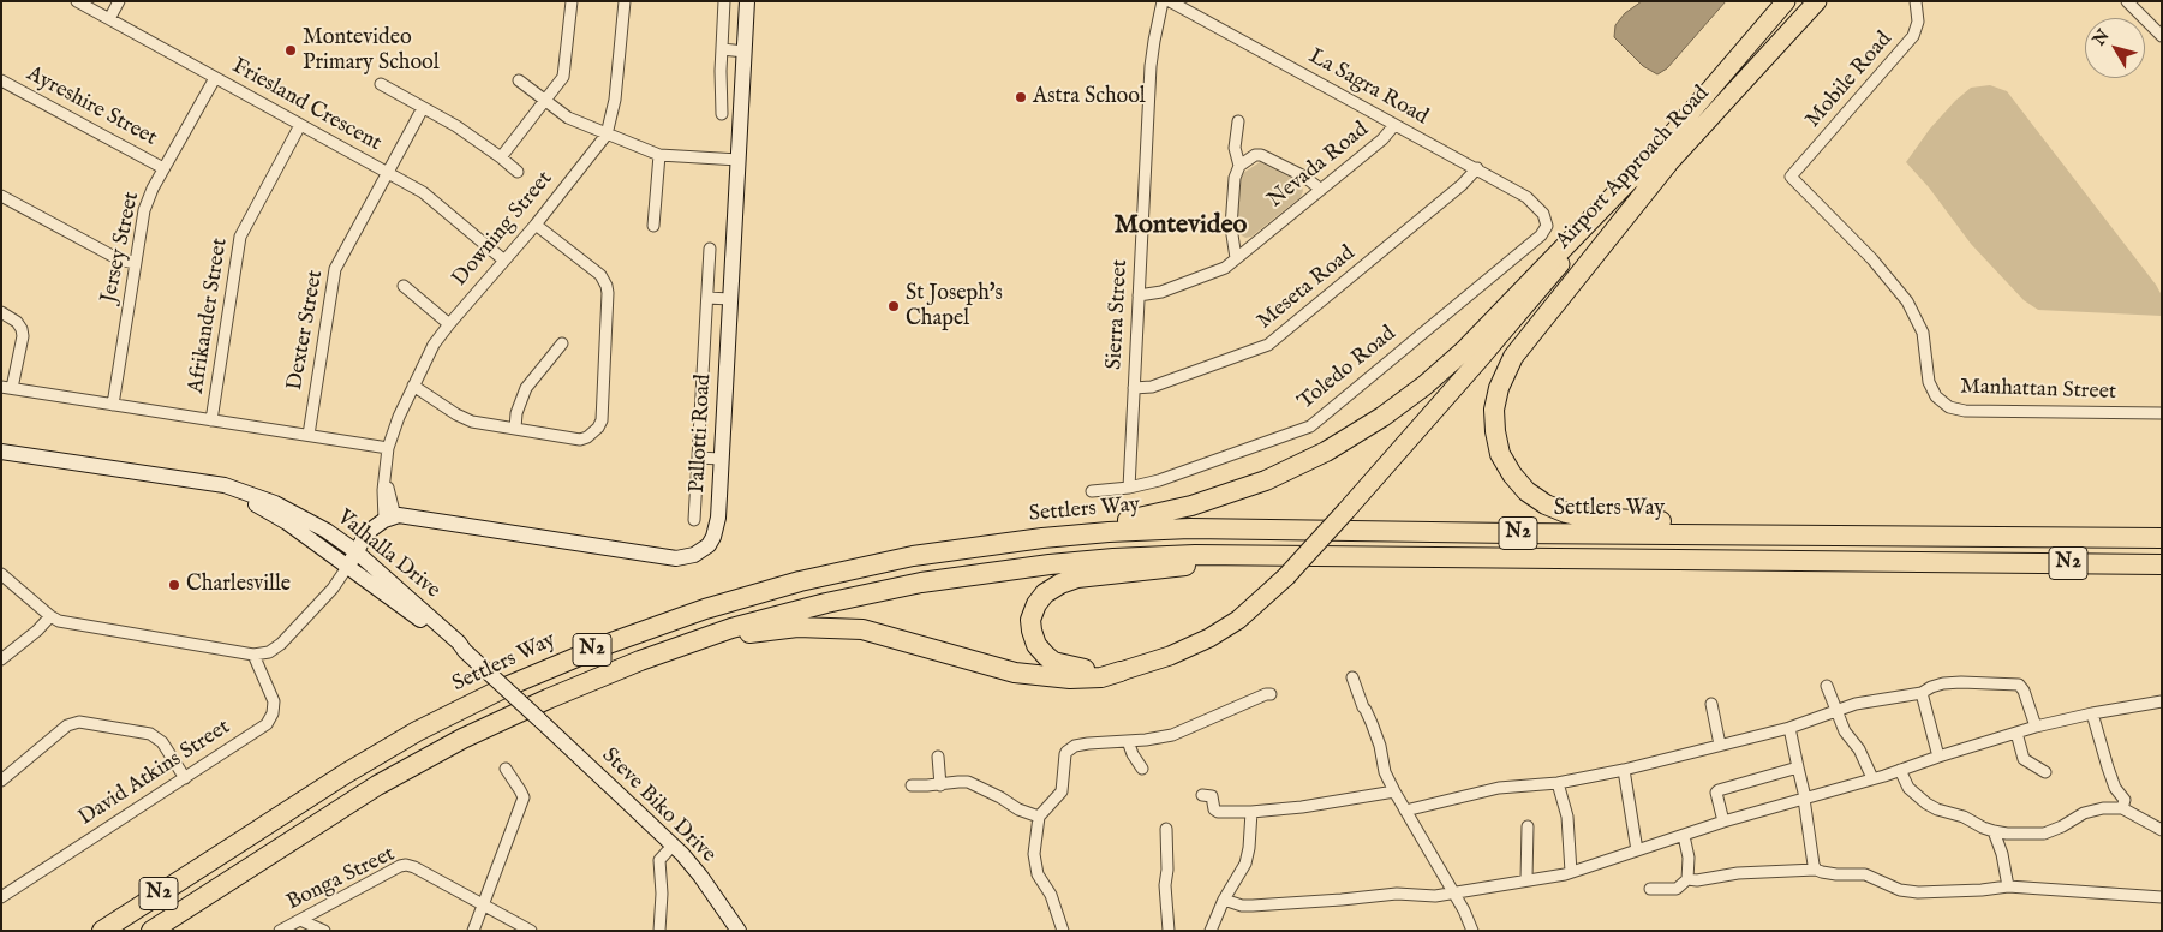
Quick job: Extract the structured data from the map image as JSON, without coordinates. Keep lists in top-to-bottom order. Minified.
{"streets":{"highway":["Settlers Way","N2"],"main road":["Airport Approach Road","Pallotti Road","Valhalla Drive","Steve Biko Drive"],"street":["Mobile Road","La Sagra Road","Friesland Crescent","Ayreshire Street","Nevada Road","Downing Street","Jersey Street","Meseta Road","Sierra Street","Afrikander Street","Dexter Street","Toledo Road","Manhattan Street","David Atkins Street","Bonga Street"]},"crossings":[["Mobile Road","Manhattan Street"],["La Sagra Road","Nevada Road"],["La Sagra Road","Meseta Road"],["La Sagra Road","Toledo Road"],["Friesland Crescent","Downing Street"],["Friesland Crescent","Jersey Street"],["Friesland Crescent","Afrikander Street"],["Friesland Crescent","Dexter Street"],["Ayreshire Street","Jersey Street"],["Nevada Road","Sierra Street"],["Downing Street","Pallotti Road"],["Meseta Road","Sierra Street"],["Sierra Street","Toledo Road"],["Valhalla Drive","Steve Biko Drive"]],"districts":["Montevideo"],"places":["Montevideo Primary School","Astra School","St Joseph's Chapel","Charlesville"],"north":"top left"}
